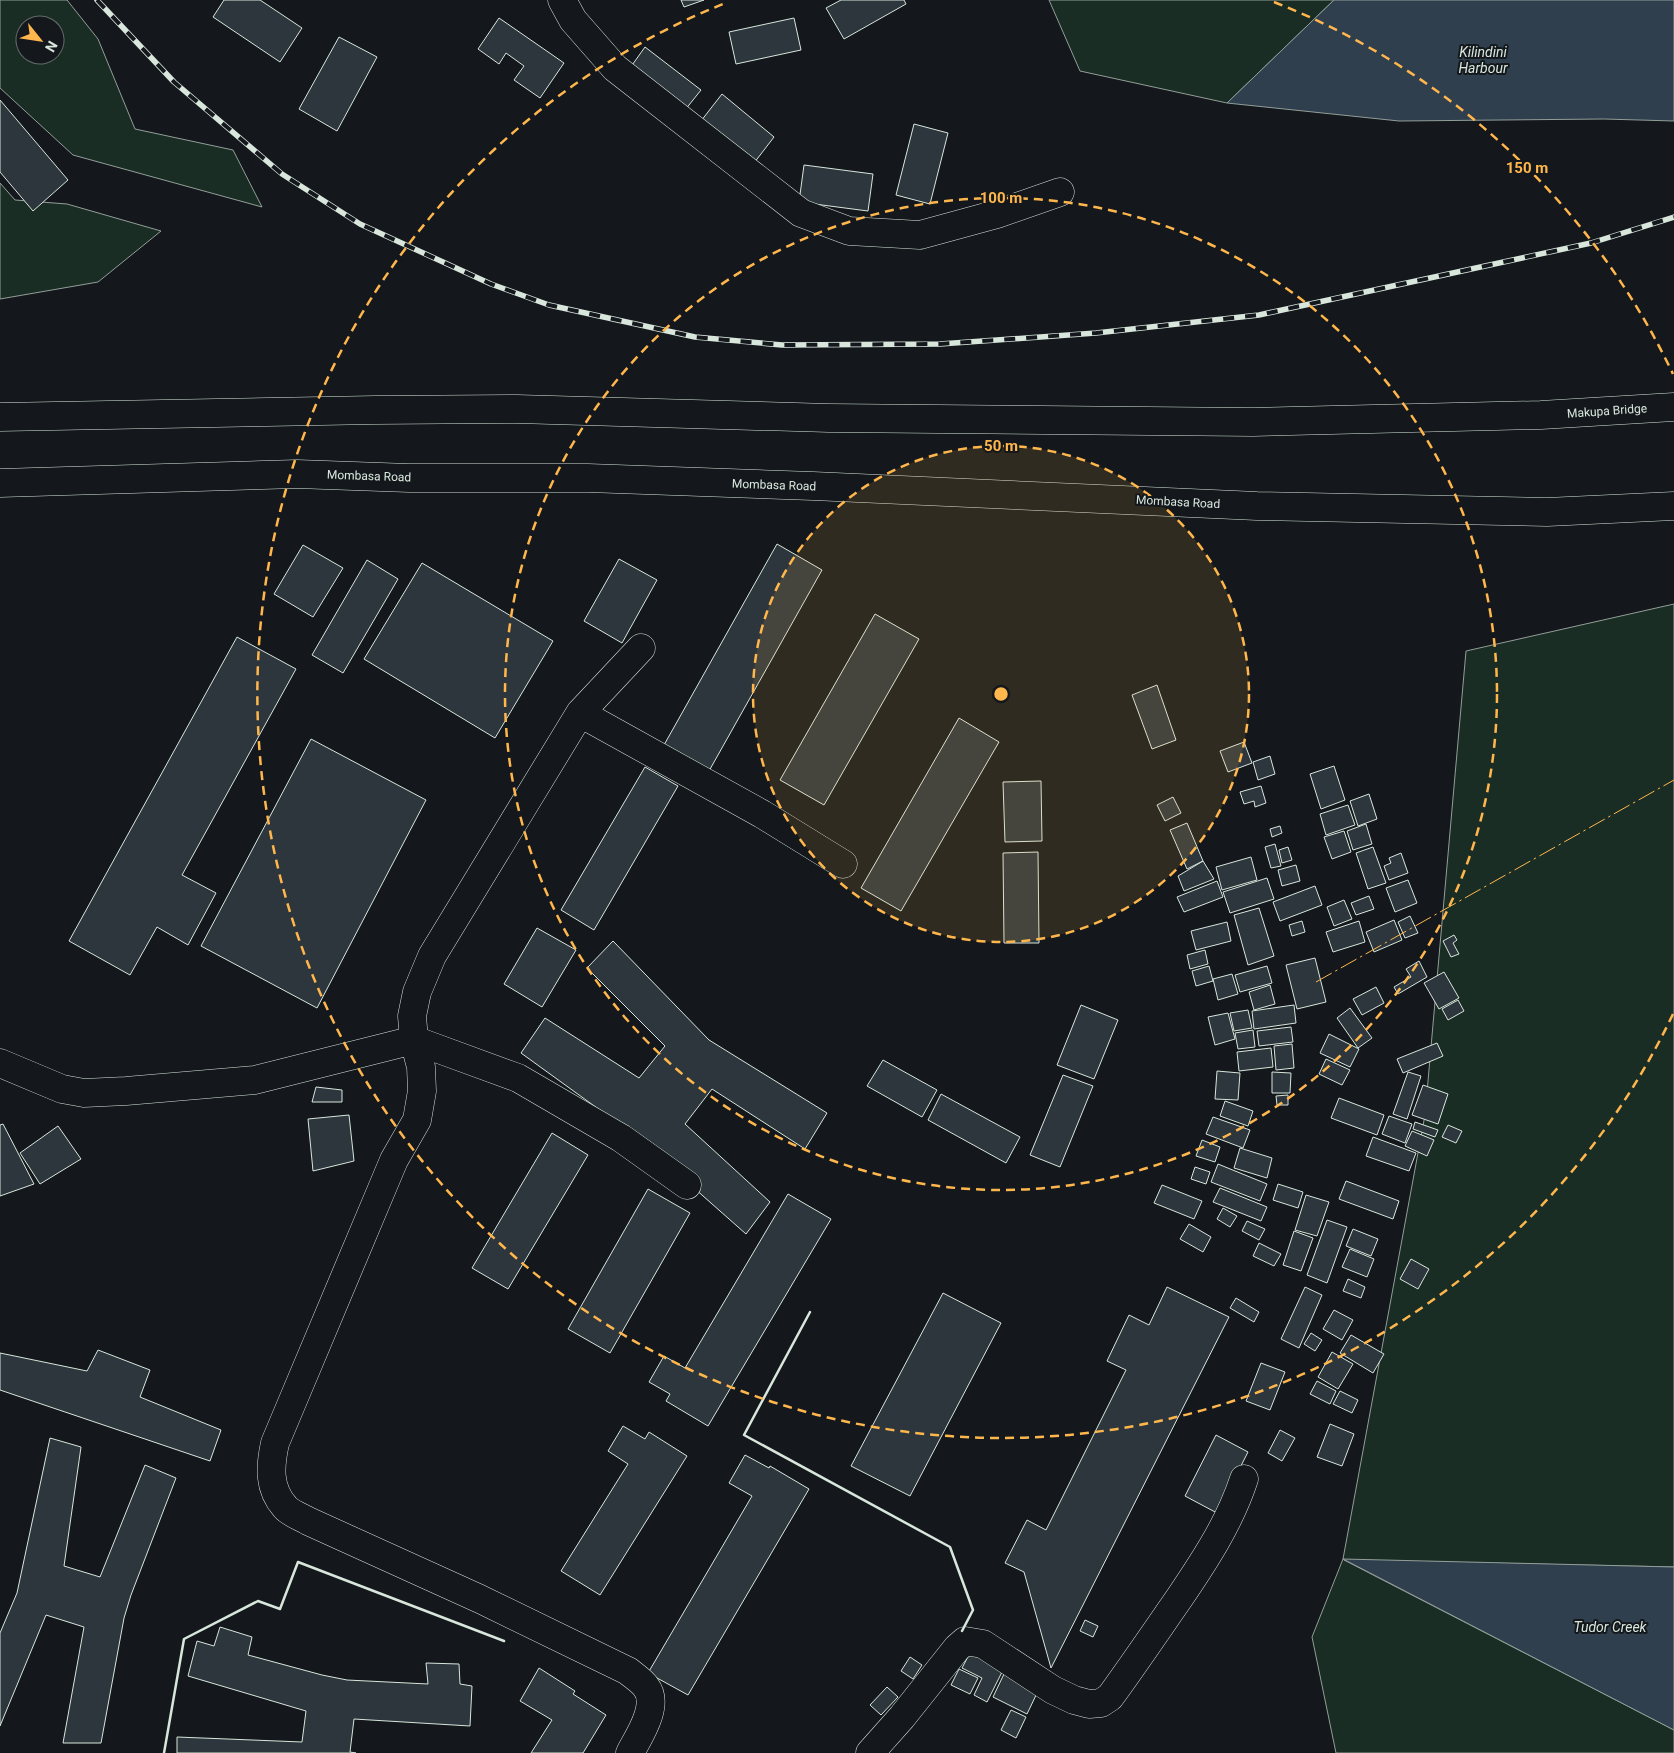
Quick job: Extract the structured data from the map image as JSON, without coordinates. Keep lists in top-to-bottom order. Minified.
{"streets":{"main road":["Makupa Bridge","Mombasa Road"]},"water":["Kilindini Harbour","Tudor Creek"],"north":"bottom right","rings":["150 m","100 m","50 m"]}
